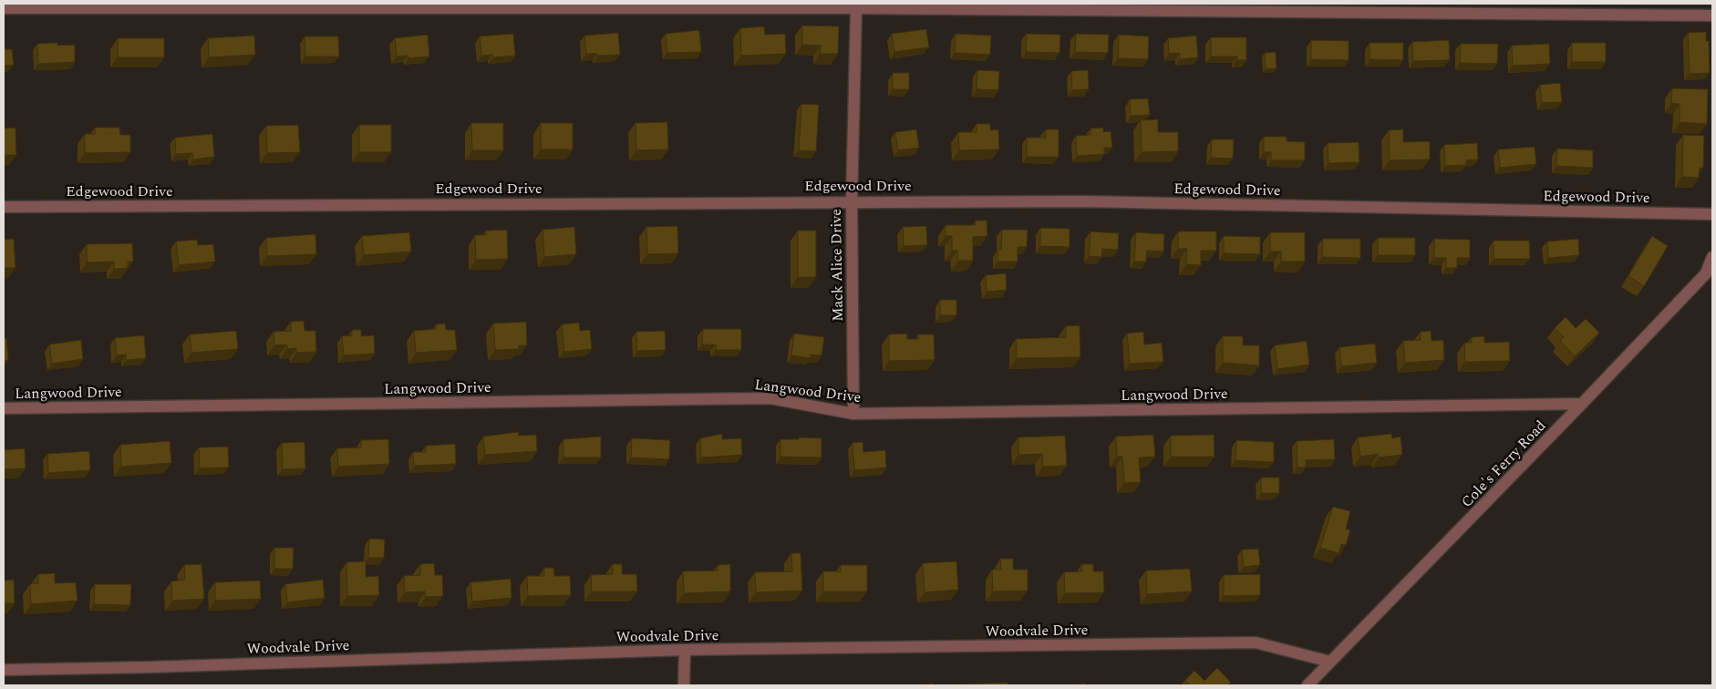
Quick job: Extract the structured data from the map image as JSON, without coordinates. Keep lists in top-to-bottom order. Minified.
{"streets":{"street":["Edgewood Drive","Mack Alice Drive","Langwood Drive","Cole's Ferry Road","Woodvale Drive"]},"crossings":[["Edgewood Drive","Mack Alice Drive"],["Mack Alice Drive","Langwood Drive"],["Langwood Drive","Cole's Ferry Road"],["Cole's Ferry Road","Woodvale Drive"]]}
